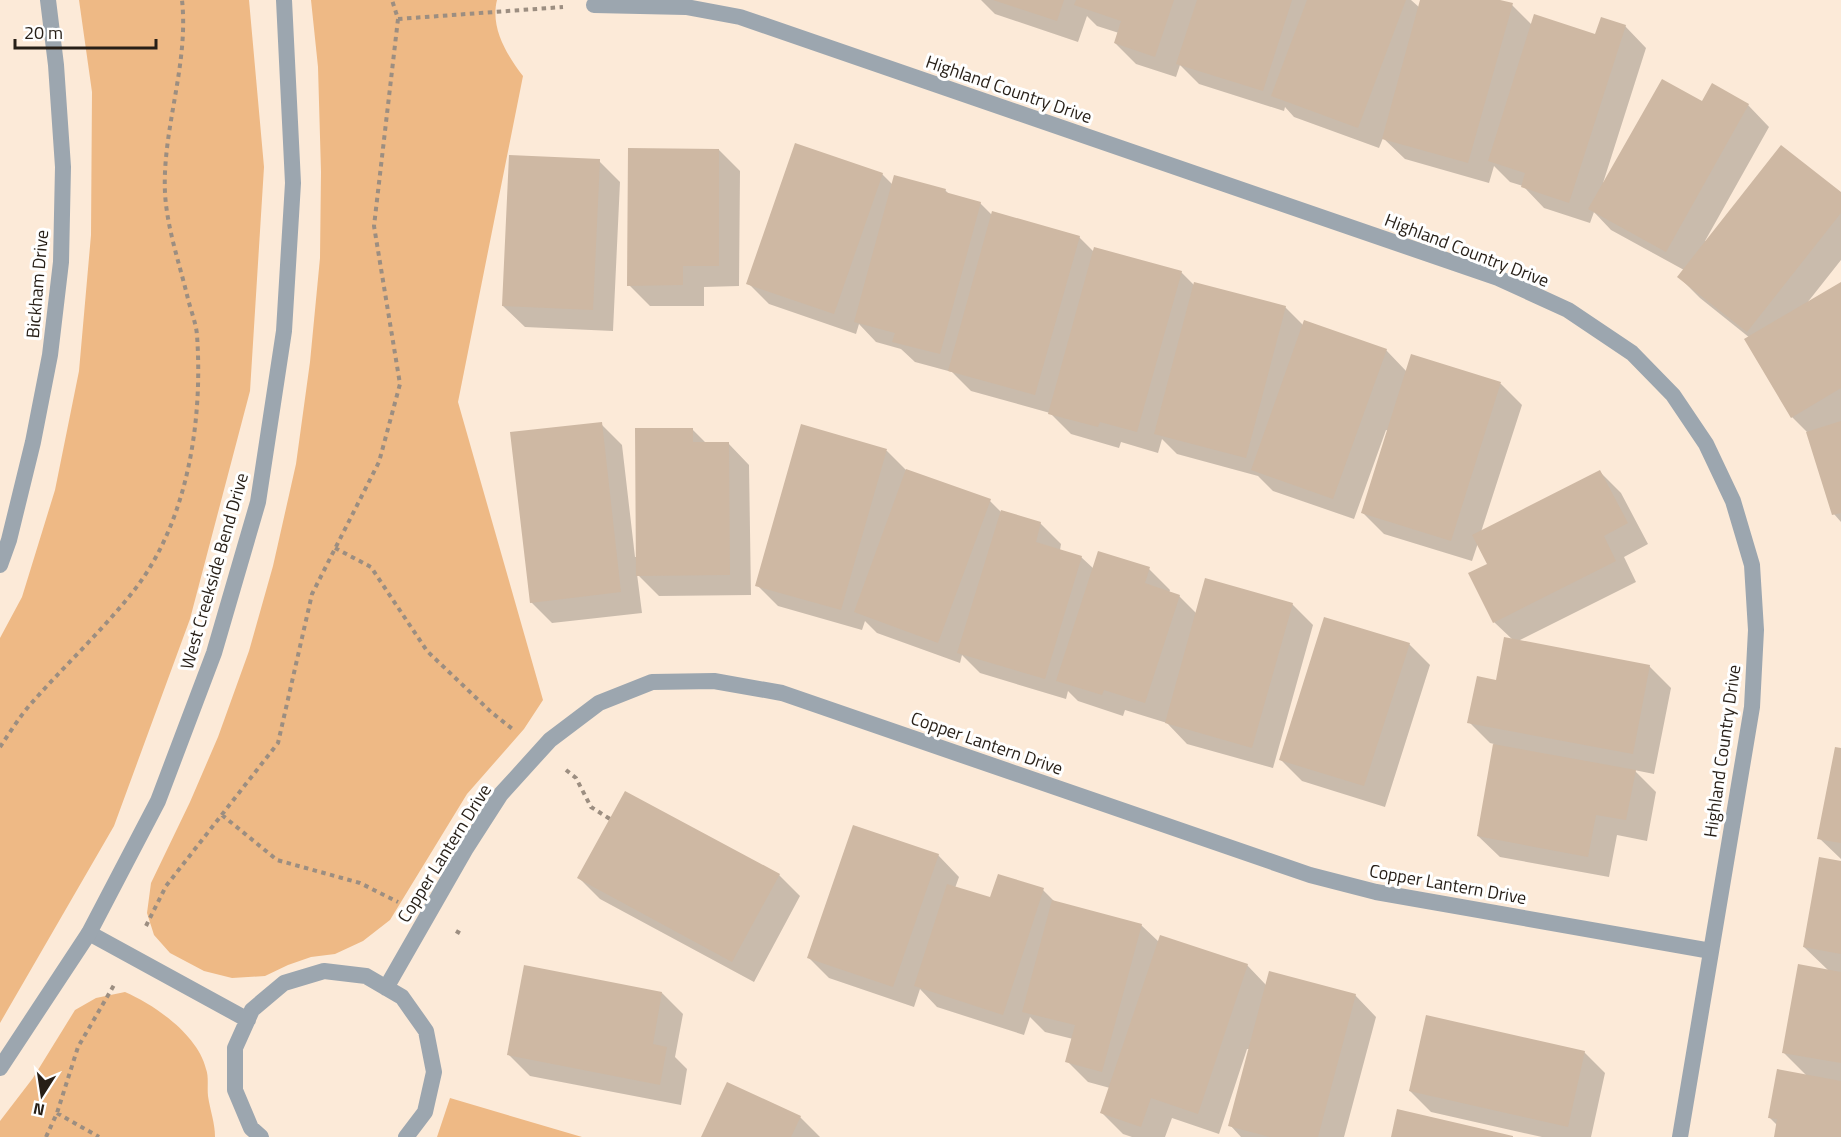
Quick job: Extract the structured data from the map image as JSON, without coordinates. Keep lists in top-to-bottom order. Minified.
{"streets":{"street":["Highland Country Drive","Bickham Drive","West Creekside Bend Drive","Copper Lantern Drive"]},"crossings":[["Highland Country Drive","Copper Lantern Drive"]],"scale_bar":"20 m","north":"bottom"}
